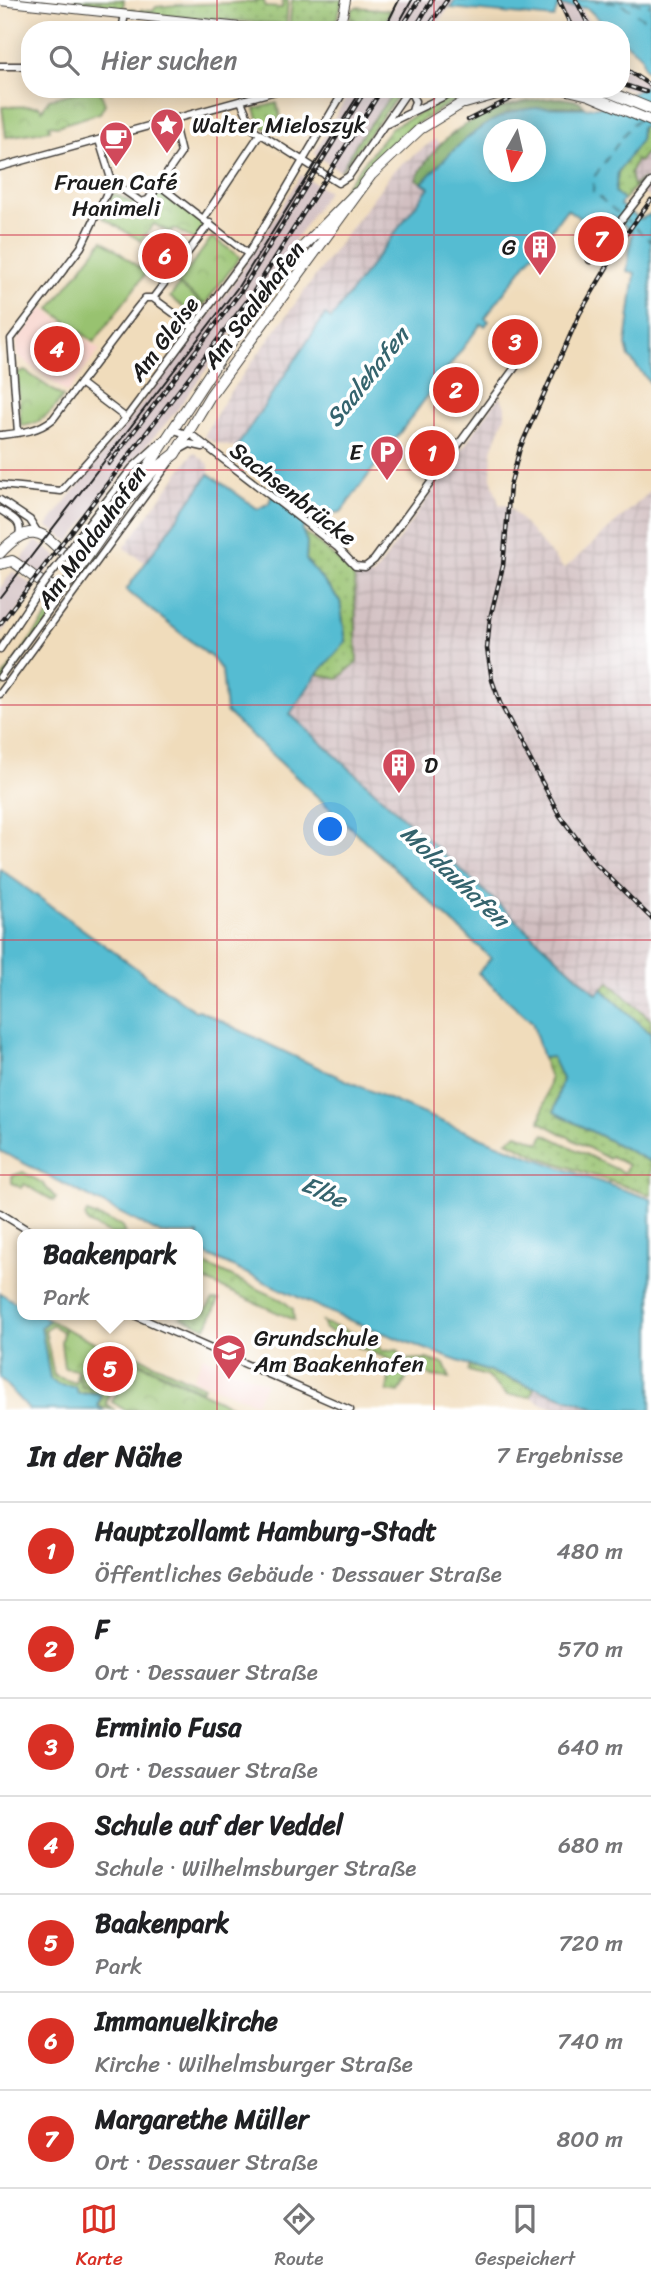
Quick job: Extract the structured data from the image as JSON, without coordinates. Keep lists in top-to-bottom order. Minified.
{"streets":{"main road":["Am Saalehafen","Am Moldauhafen"],"street":["Am Gleise","Sachsenbrücke"]},"crossings":[["Am Saalehafen","Sachsenbrücke"],["Am Saalehafen","Am Moldauhafen"],["Sachsenbrücke","Am Moldauhafen"]],"water":["Saalehafen","Moldauhafen","Elbe"],"places":{"place":["Walter Mieloszyk"],"cafe":["Frauen Café Hanimeli"],"building":["G","D"],"parking":["E"],"school or university":["Grundschule Am Baakenhafen"]},"north":"bottom","page":{"search":"Hier suchen","pins":["7","6","3","4","2","1","5"],"popup":["Baakenpark","Park"],"heading":["In der Nähe","7 Ergebnisse"],"list":[{"mark":"1","name":"Hauptzollamt Hamburg-Stadt","note":"Öffentliches Gebäude · Dessauer Straße","value":"480 m"},{"mark":"2","name":"F","note":"Ort · Dessauer Straße","value":"570 m"},{"mark":"3","name":"Erminio Fusa","note":"Ort · Dessauer Straße","value":"640 m"},{"mark":"4","name":"Schule auf der Veddel","note":"Schule · Wilhelmsburger Straße","value":"680 m"},{"mark":"5","name":"Baakenpark","note":"Park","value":"720 m"},{"mark":"6","name":"Immanuelkirche","note":"Kirche · Wilhelmsburger Straße","value":"740 m"},{"mark":"7","name":"Margarethe Müller","note":"Ort · Dessauer Straße","value":"800 m"}],"nav":["Karte","Route","Gespeichert"]}}
